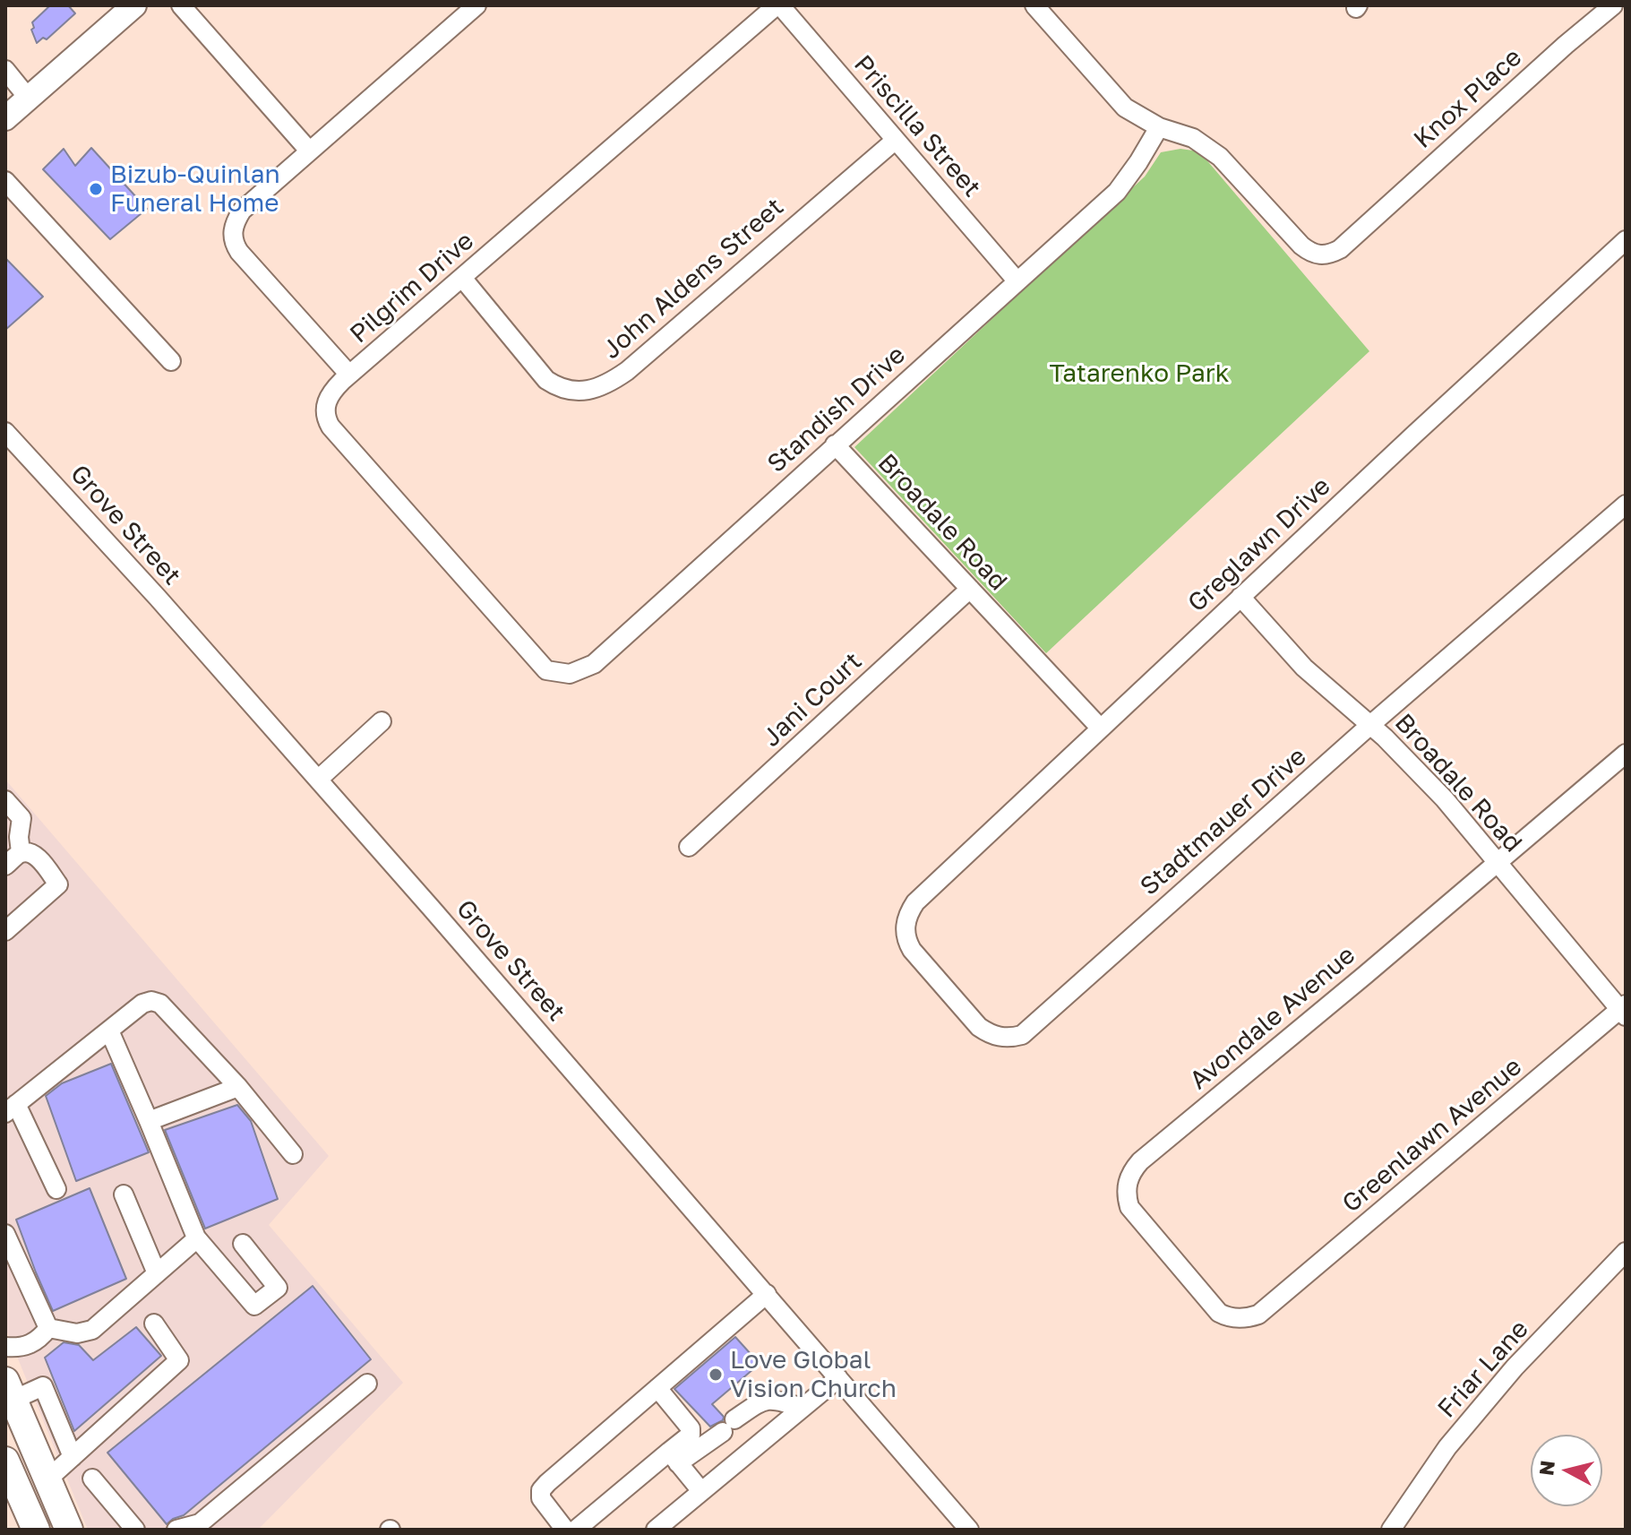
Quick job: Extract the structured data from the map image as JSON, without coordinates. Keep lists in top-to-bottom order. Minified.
{"streets":{"street":["Knox Place","Priscilla Street","John Aldens Street","Pilgrim Drive","Standish Drive","Broadale Road","Grove Street","Greglawn Drive","Jani Court","Stadtmauer Drive","Avondale Avenue","Greenlawn Avenue","Friar Lane"]},"crossings":[["Knox Place","Standish Drive"],["Priscilla Street","John Aldens Street"],["Priscilla Street","Pilgrim Drive"],["Priscilla Street","Standish Drive"],["John Aldens Street","Pilgrim Drive"],["Pilgrim Drive","Standish Drive"],["Standish Drive","Broadale Road"],["Broadale Road","Greglawn Drive"],["Broadale Road","Jani Court"],["Broadale Road","Stadtmauer Drive"],["Broadale Road","Avondale Avenue"],["Broadale Road","Greenlawn Avenue"],["Greglawn Drive","Stadtmauer Drive"],["Avondale Avenue","Greenlawn Avenue"]],"parks":["Tatarenko Park"],"places":["Bizub-Quinlan Funeral Home","Love Global Vision Church"],"north":"left"}
